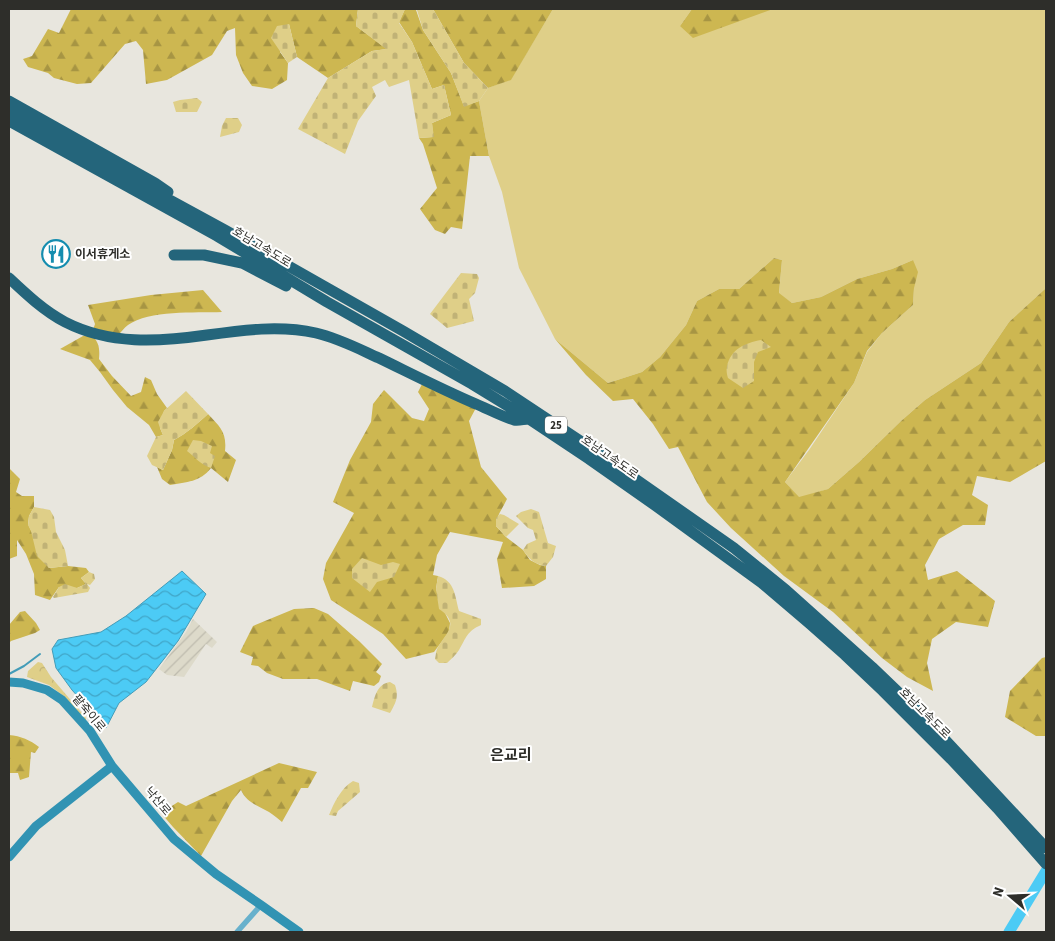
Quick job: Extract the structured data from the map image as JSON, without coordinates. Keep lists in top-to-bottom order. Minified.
{"streets":{"highway":["호남고속도로","25"],"street":["팥죽이로","낙산로"]},"crossings":[["팥죽이로","낙산로"]],"districts":["은교리"],"places":{"restaurant":["이서휴게소"]},"north":"left"}
